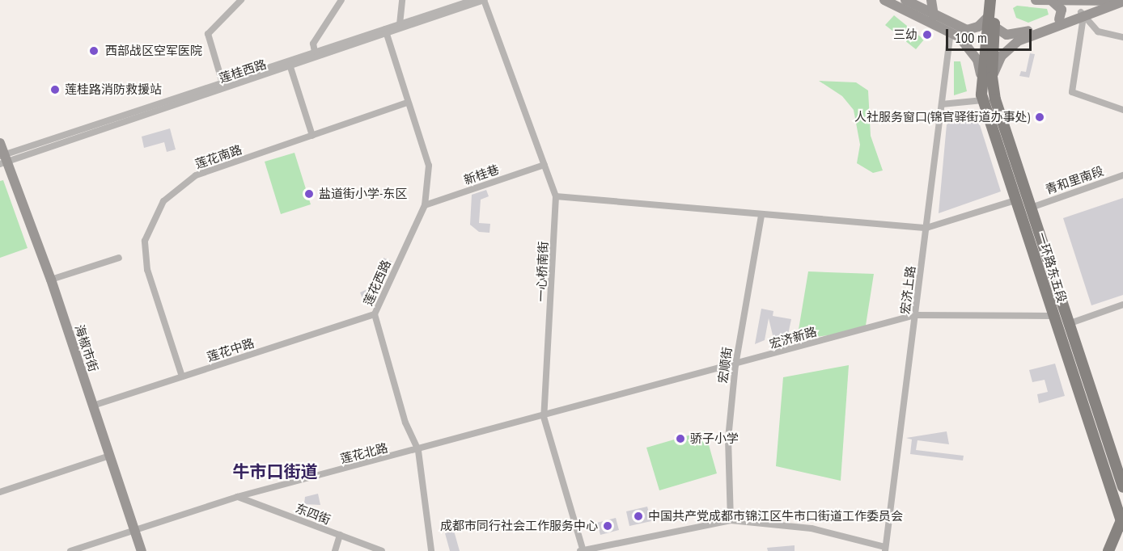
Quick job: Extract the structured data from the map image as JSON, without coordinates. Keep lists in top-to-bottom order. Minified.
{"streets":{"main road":["一环路东五段","海椒市街"],"street":["莲桂西路","莲花南路","新桂巷","青和里南段","一心桥南街","莲花西路","宏济上路","宏济新路","莲花中路","宏顺街","莲花北路","东四街"]},"crossings":[["莲桂西路","一心桥南街"],["莲桂西路","莲花西路"],["莲桂西路","海椒市街"],["莲花南路","莲花西路"],["莲花南路","莲花中路"],["新桂巷","一心桥南街"],["新桂巷","莲花西路"],["青和里南段","一环路东五段"],["一环路东五段","宏济新路"],["一心桥南街","宏济新路"],["一心桥南街","莲花北路"],["莲花西路","莲花中路"],["莲花西路","莲花北路"],["宏济上路","宏济新路"],["宏济新路","宏顺街"],["宏济新路","莲花北路"],["海椒市街","莲花中路"],["海椒市街","莲花北路"],["莲花北路","东四街"]],"districts":["牛市口街道"],"places":["三幼","西部战区空军医院","莲桂路消防救援站","人社服务窗口(锦官驿街道办事处)","盐道街小学-东区","骄子小学","中国共产党成都市锦江区牛市口街道工作委员会","成都市同行社会工作服务中心"],"scale_bar":"100 m"}
